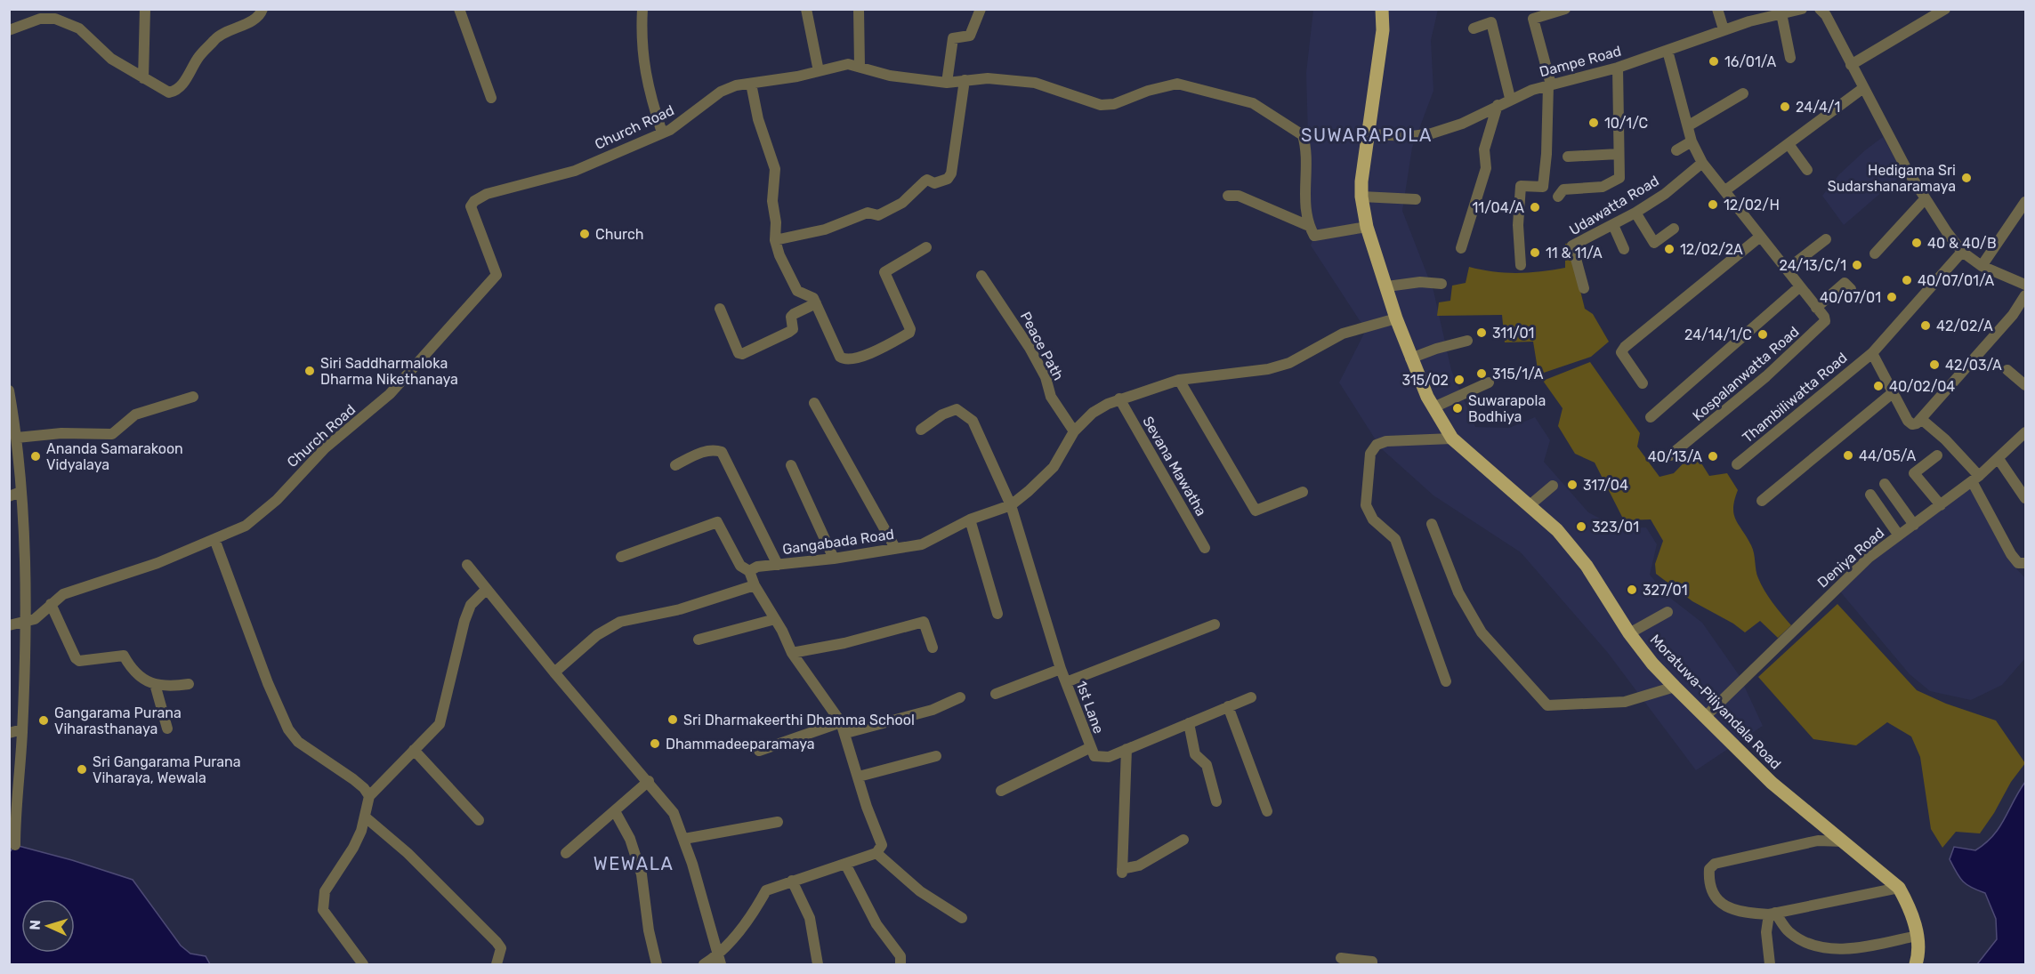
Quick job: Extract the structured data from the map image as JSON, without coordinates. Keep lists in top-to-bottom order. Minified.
{"streets":{"main road":["Moratuwa-Piliyandala Road"],"street":["Dampe Road","Church Road","Udawatta Road","Peace Path","Kospalanwatta Road","Thambiliwatta Road","Sevana Mawatha","Gangabada Road","Deniya Road","1st Lane"]},"crossings":[["Dampe Road","Moratuwa-Piliyandala Road"],["Peace Path","Gangabada Road"],["Sevana Mawatha","Gangabada Road"],["Gangabada Road","Moratuwa-Piliyandala Road"],["Gangabada Road","1st Lane"],["Deniya Road","Moratuwa-Piliyandala Road"]],"districts":["SUWARAPOLA","WEWALA"],"places":["16/01/A","24/4/1","10/1/C","Hedigama Sri Sudarshanaramaya","12/02/H","11/04/A","Church","40 & 40/B","12/02/2A","11 & 11/A","24/13/C/1","40/07/01/A","40/07/01","42/02/A","311/01","24/14/1/C","42/03/A","Siri Saddharmaloka Dharma Nikethanaya","315/1/A","315/02","40/02/04","Suwarapola Bodhiya","44/05/A","Ananda Samarakoon Vidyalaya","40/13/A","317/04","323/01","327/01","Sri Dharmakeerthi Dhamma School","Gangarama Purana Viharasthanaya","Dhammadeeparamaya","Sri Gangarama Purana Viharaya, Wewala"],"north":"left"}
